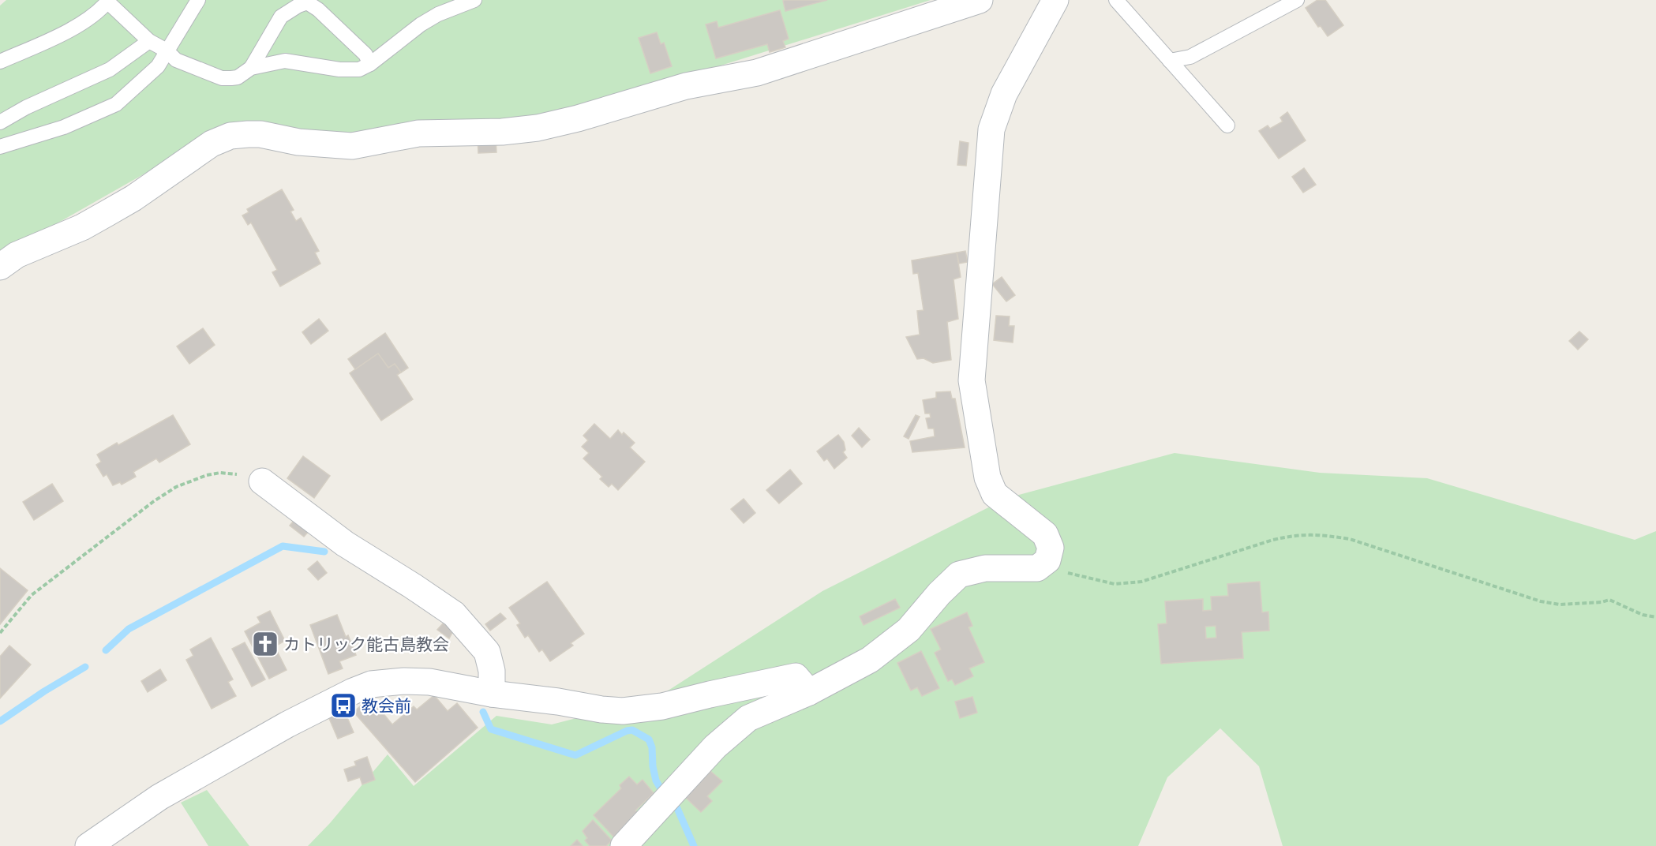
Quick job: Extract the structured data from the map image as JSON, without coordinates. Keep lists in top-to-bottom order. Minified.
{"places":{"church":["カトリック能古島教会"],"bus stop":["教会前"]}}
